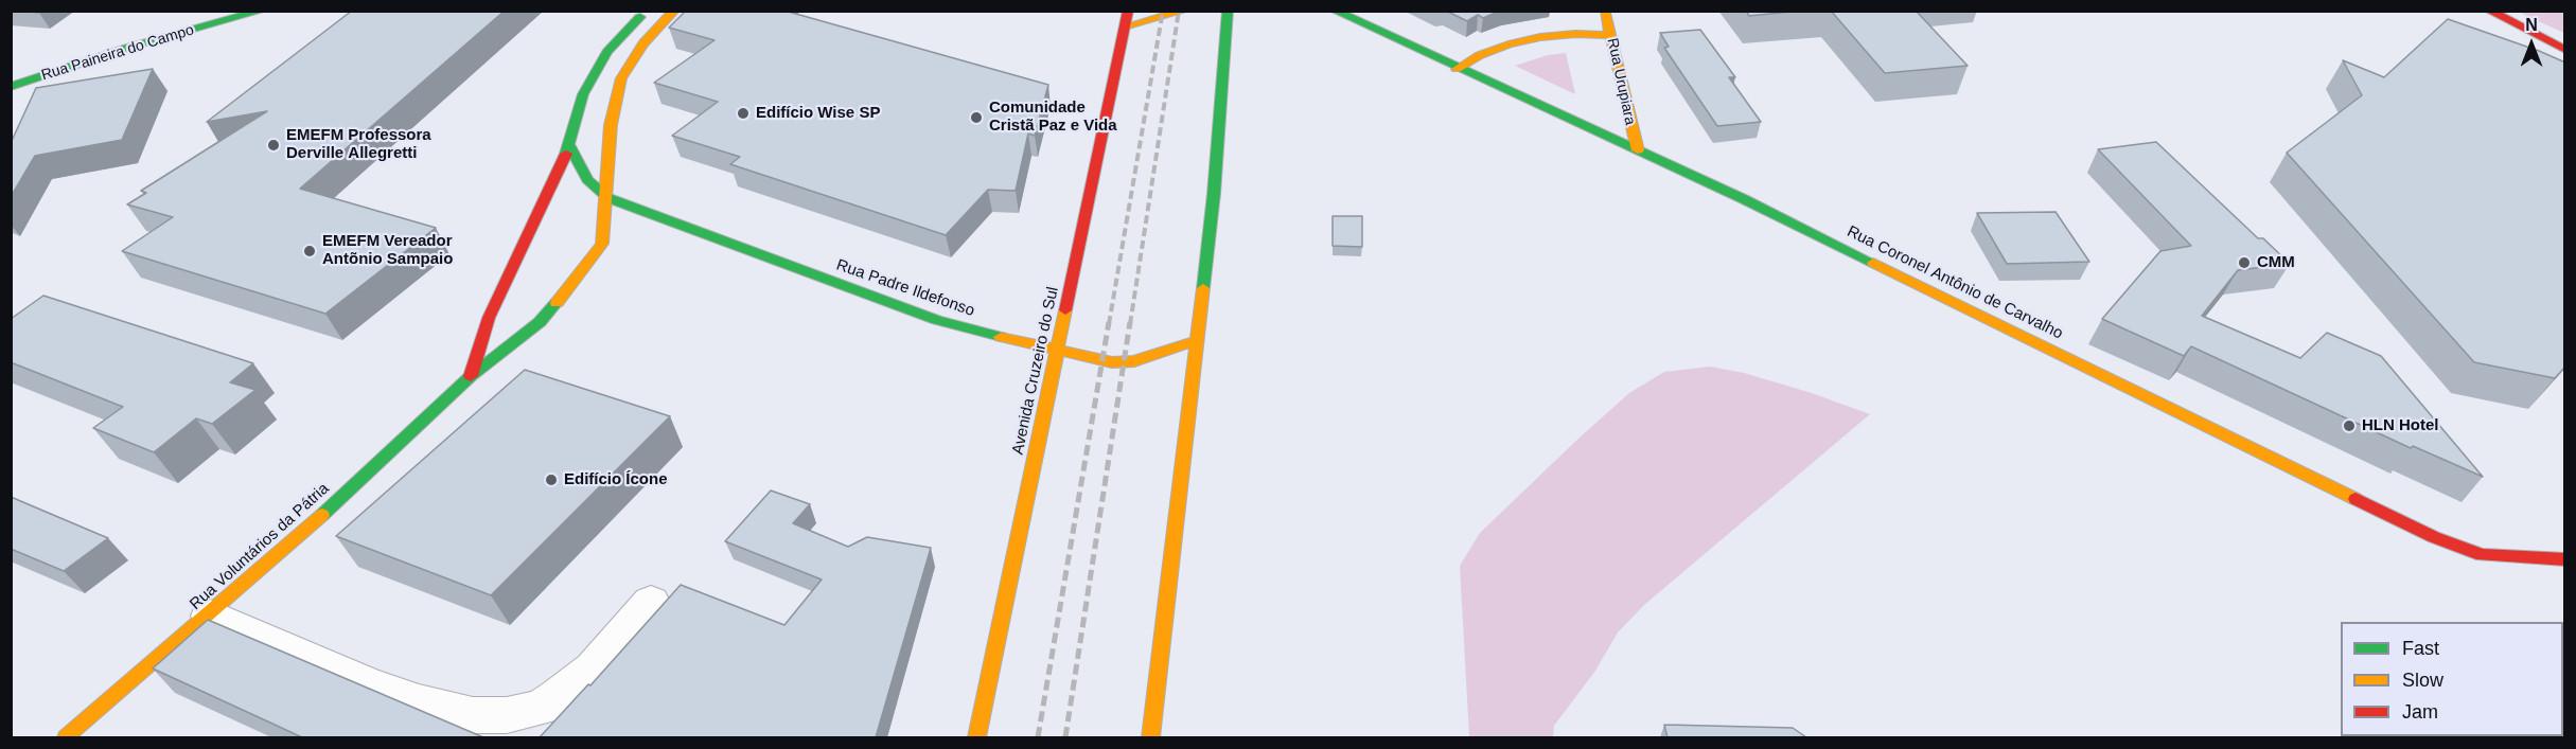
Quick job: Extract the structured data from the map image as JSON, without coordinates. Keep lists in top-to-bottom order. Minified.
{"streets":{"main road":["Rua Paineira do Campo","Rua Urupiara","Rua Coronel Antônio de Carvalho","Rua Padre Ildefonso","Avenida Cruzeiro do Sul","Rua Voluntários da Pátria"]},"crossings":[["Rua Urupiara","Rua Coronel Antônio de Carvalho"],["Rua Padre Ildefonso","Avenida Cruzeiro do Sul"],["Rua Padre Ildefonso","Rua Voluntários da Pátria"]],"places":["Edifício Wise SP","Comunidade Cristã Paz e Vida","EMEFM Professora Derville Allegretti","EMEFM Vereador Antõnio Sampaio","CMM","HLN Hotel","Edifício Ícone"],"legend":["Fast","Slow","Jam"],"north":"top"}
